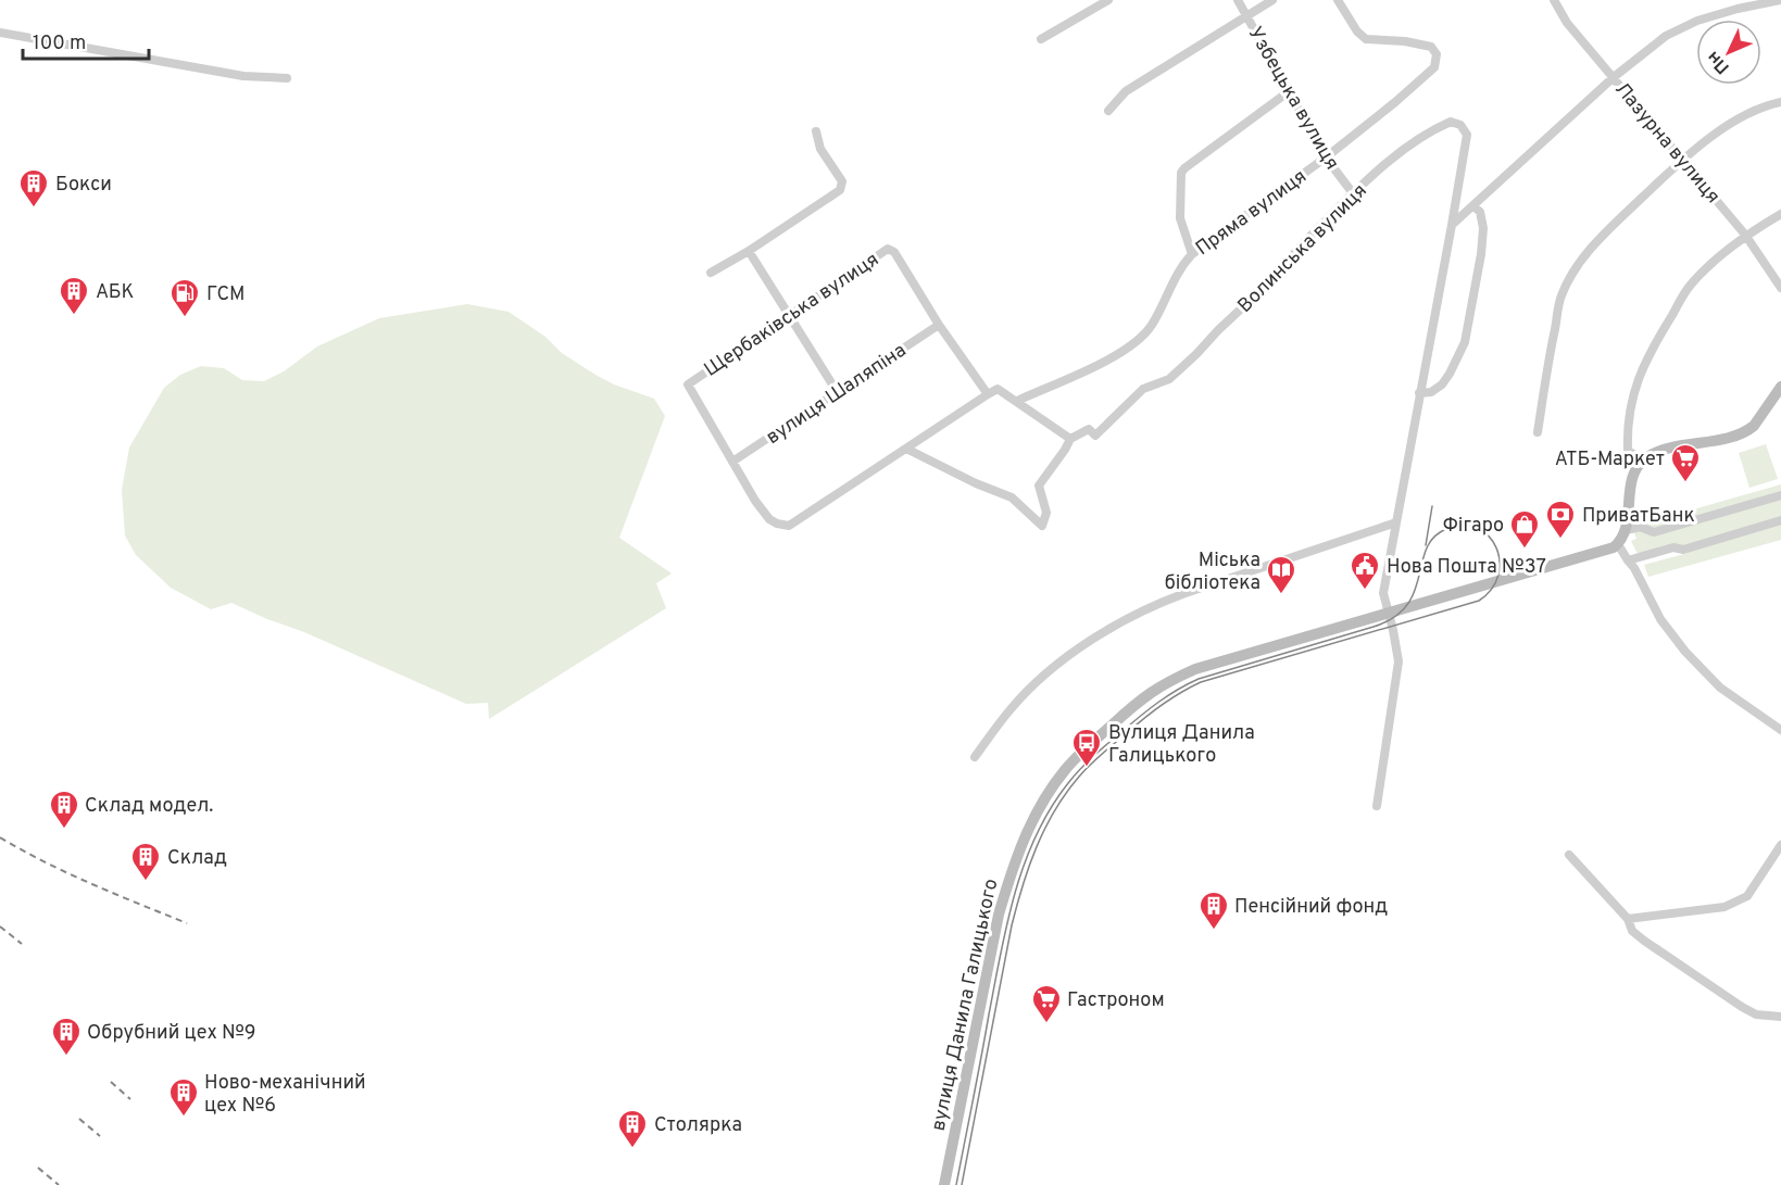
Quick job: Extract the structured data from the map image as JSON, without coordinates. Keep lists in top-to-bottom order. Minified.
{"streets":{"street":["Узбецька вулиця","Лазурна вулиця","Пряма вулиця","Волинська вулиця","Щербаківська вулиця","вулиця Шаляпіна","вулиця Данила Галицького"]},"crossings":[["Узбецька вулиця","Пряма вулиця"],["Узбецька вулиця","Волинська вулиця"],["Волинська вулиця","вулиця Данила Галицького"],["Щербаківська вулиця","вулиця Шаляпіна"]],"places":{"building":["Бокси","АБК","Склад модел.","Склад","Пенсійний фонд","Обрубний цех №9","Ново-механічний цех №6","Столярка"],"fuel station":["ГСМ"],"supermarket":["АТБ-Маркет","Гастроном"],"bank":["ПриватБанк"],"shop":["Фігаро"],"public building":["Нова Пошта №37"],"library":["Міська бібліотека"],"bus stop":["Вулиця Данила Галицького"]},"scale_bar":"100 m","north":"bottom left"}
